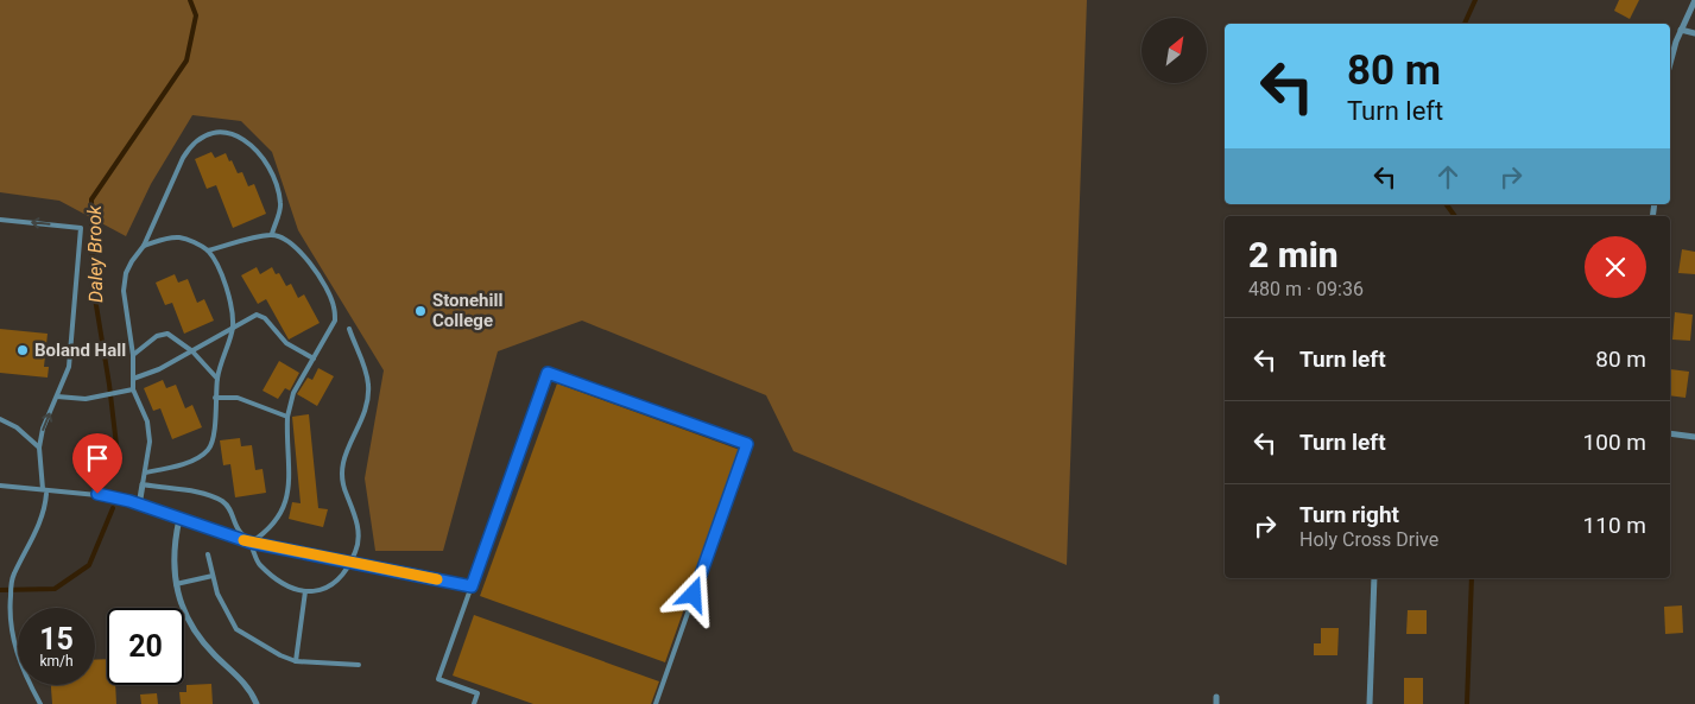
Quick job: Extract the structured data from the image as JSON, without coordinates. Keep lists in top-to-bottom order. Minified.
{"water":["Daley Brook"],"places":["Stonehill College","Boland Hall"],"north":"top right","page":{"turn":["80 m","Turn left"],"heading":["2 min","480 m · 09:36"],"list":[{"name":"Turn left","value":"80 m"},{"name":"Turn left","value":"100 m"},{"name":"Turn right","note":"Holy Cross Drive","value":"110 m"}],"speed":"15 km/h","limit":"20"}}
